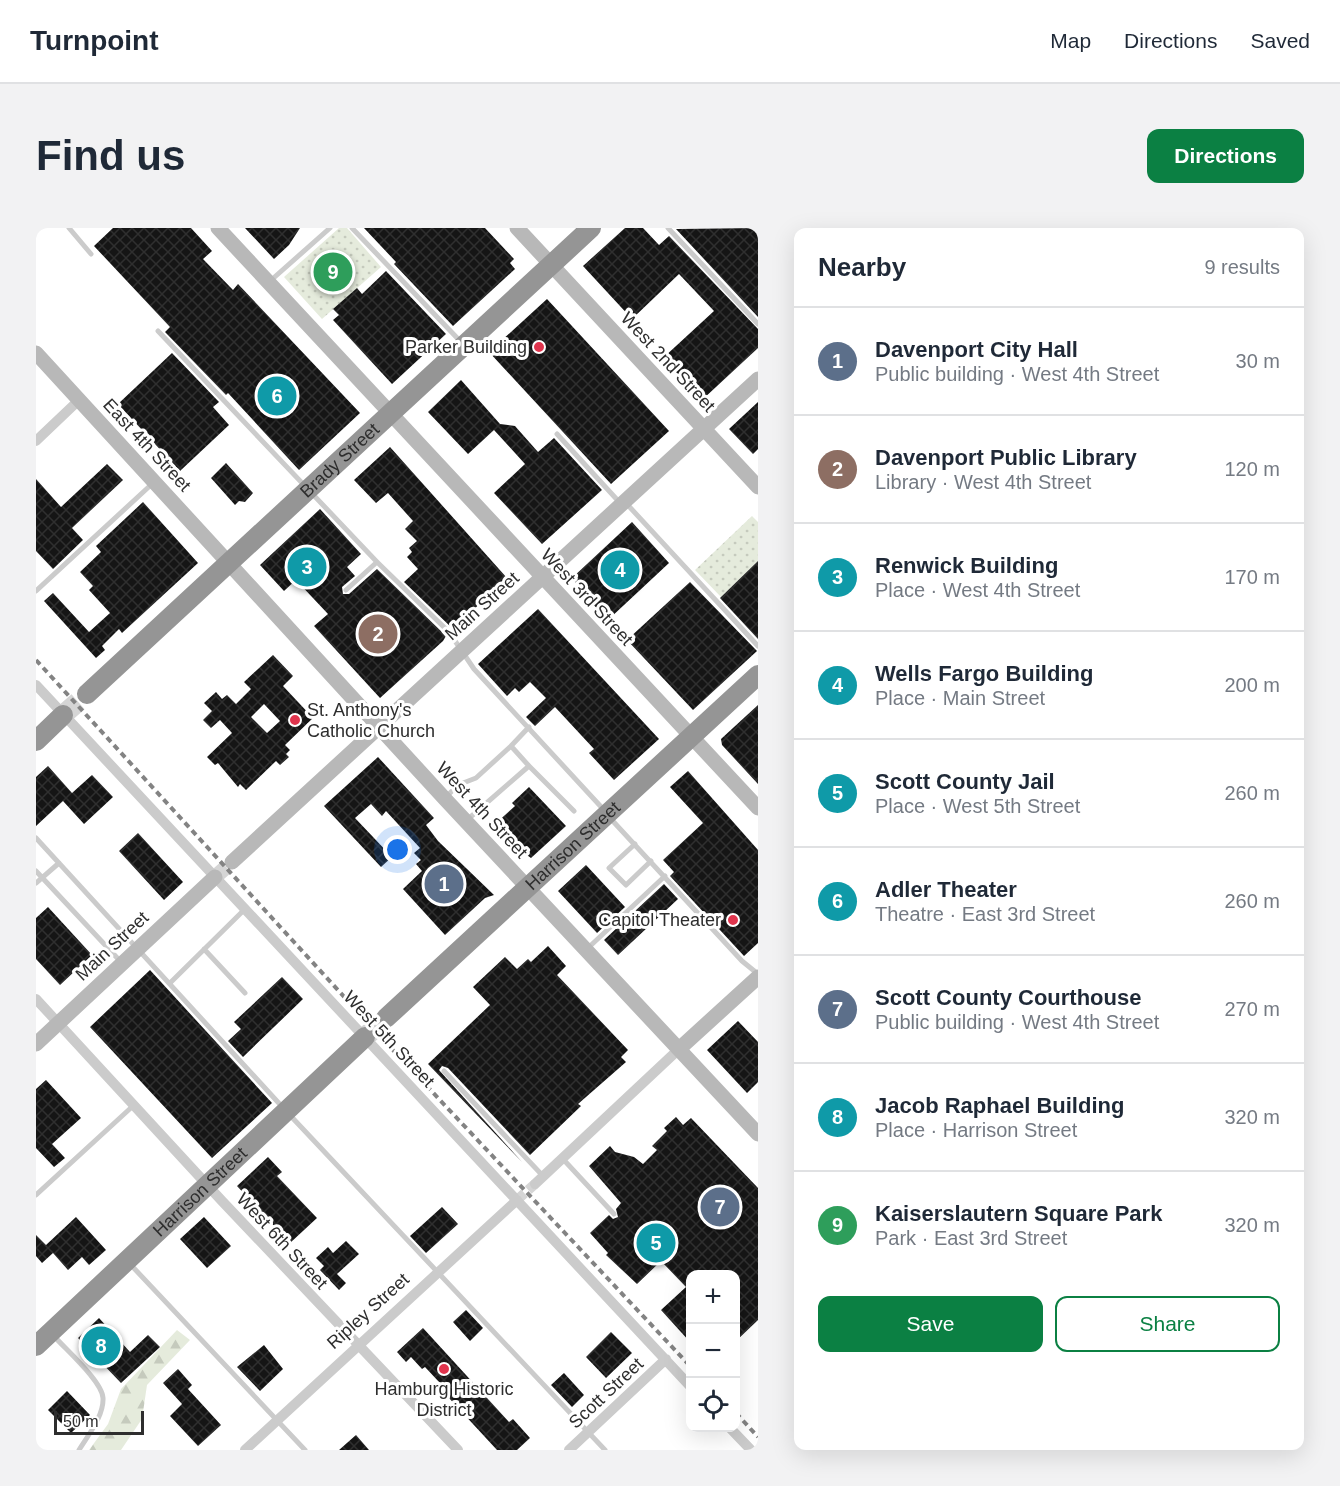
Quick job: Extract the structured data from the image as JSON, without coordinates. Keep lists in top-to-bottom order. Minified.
{"streets":{"highway":["Brady Street","Harrison Street"],"street":["West 2nd Street","East 4th Street","West 3rd Street","Main Street","West 4th Street","West 5th Street","West 6th Street","Ripley Street","Scott Street"]},"crossings":[["West 2nd Street","Brady Street"],["West 2nd Street","Main Street"],["East 4th Street","Brady Street"],["East 4th Street","West 4th Street"],["Brady Street","West 3rd Street"],["Brady Street","West 4th Street"],["West 3rd Street","Main Street"],["West 3rd Street","Harrison Street"],["Main Street","West 4th Street"],["Main Street","West 5th Street"],["Main Street","West 6th Street"],["West 4th Street","Harrison Street"],["Harrison Street","West 5th Street"],["Harrison Street","West 6th Street"],["West 5th Street","Ripley Street"],["West 5th Street","Scott Street"],["West 6th Street","Ripley Street"]],"places":["Parker Building","St. Anthony's Catholic Church","Capitol Theater","Hamburg Historic District"],"scale_bar":"50 m","page":{"header":"Turnpoint","nav":["Map","Directions","Saved"],"buttons":["Directions",["Save","Share"]],"title":"Find us","heading":["Nearby","9 results"],"pins":["9","6","3","4","2","1","7","5","8"],"list":[{"mark":"1","name":"Davenport City Hall","note":"Public building · West 4th Street","value":"30 m"},{"mark":"2","name":"Davenport Public Library","note":"Library · West 4th Street","value":"120 m"},{"mark":"3","name":"Renwick Building","note":"Place · West 4th Street","value":"170 m"},{"mark":"4","name":"Wells Fargo Building","note":"Place · Main Street","value":"200 m"},{"mark":"5","name":"Scott County Jail","note":"Place · West 5th Street","value":"260 m"},{"mark":"6","name":"Adler Theater","note":"Theatre · East 3rd Street","value":"260 m"},{"mark":"7","name":"Scott County Courthouse","note":"Public building · West 4th Street","value":"270 m"},{"mark":"8","name":"Jacob Raphael Building","note":"Place · Harrison Street","value":"320 m"},{"mark":"9","name":"Kaiserslautern Square Park","note":"Park · East 3rd Street","value":"320 m"}],"map_buttons":["+","−"],"scale":"50 m"}}
